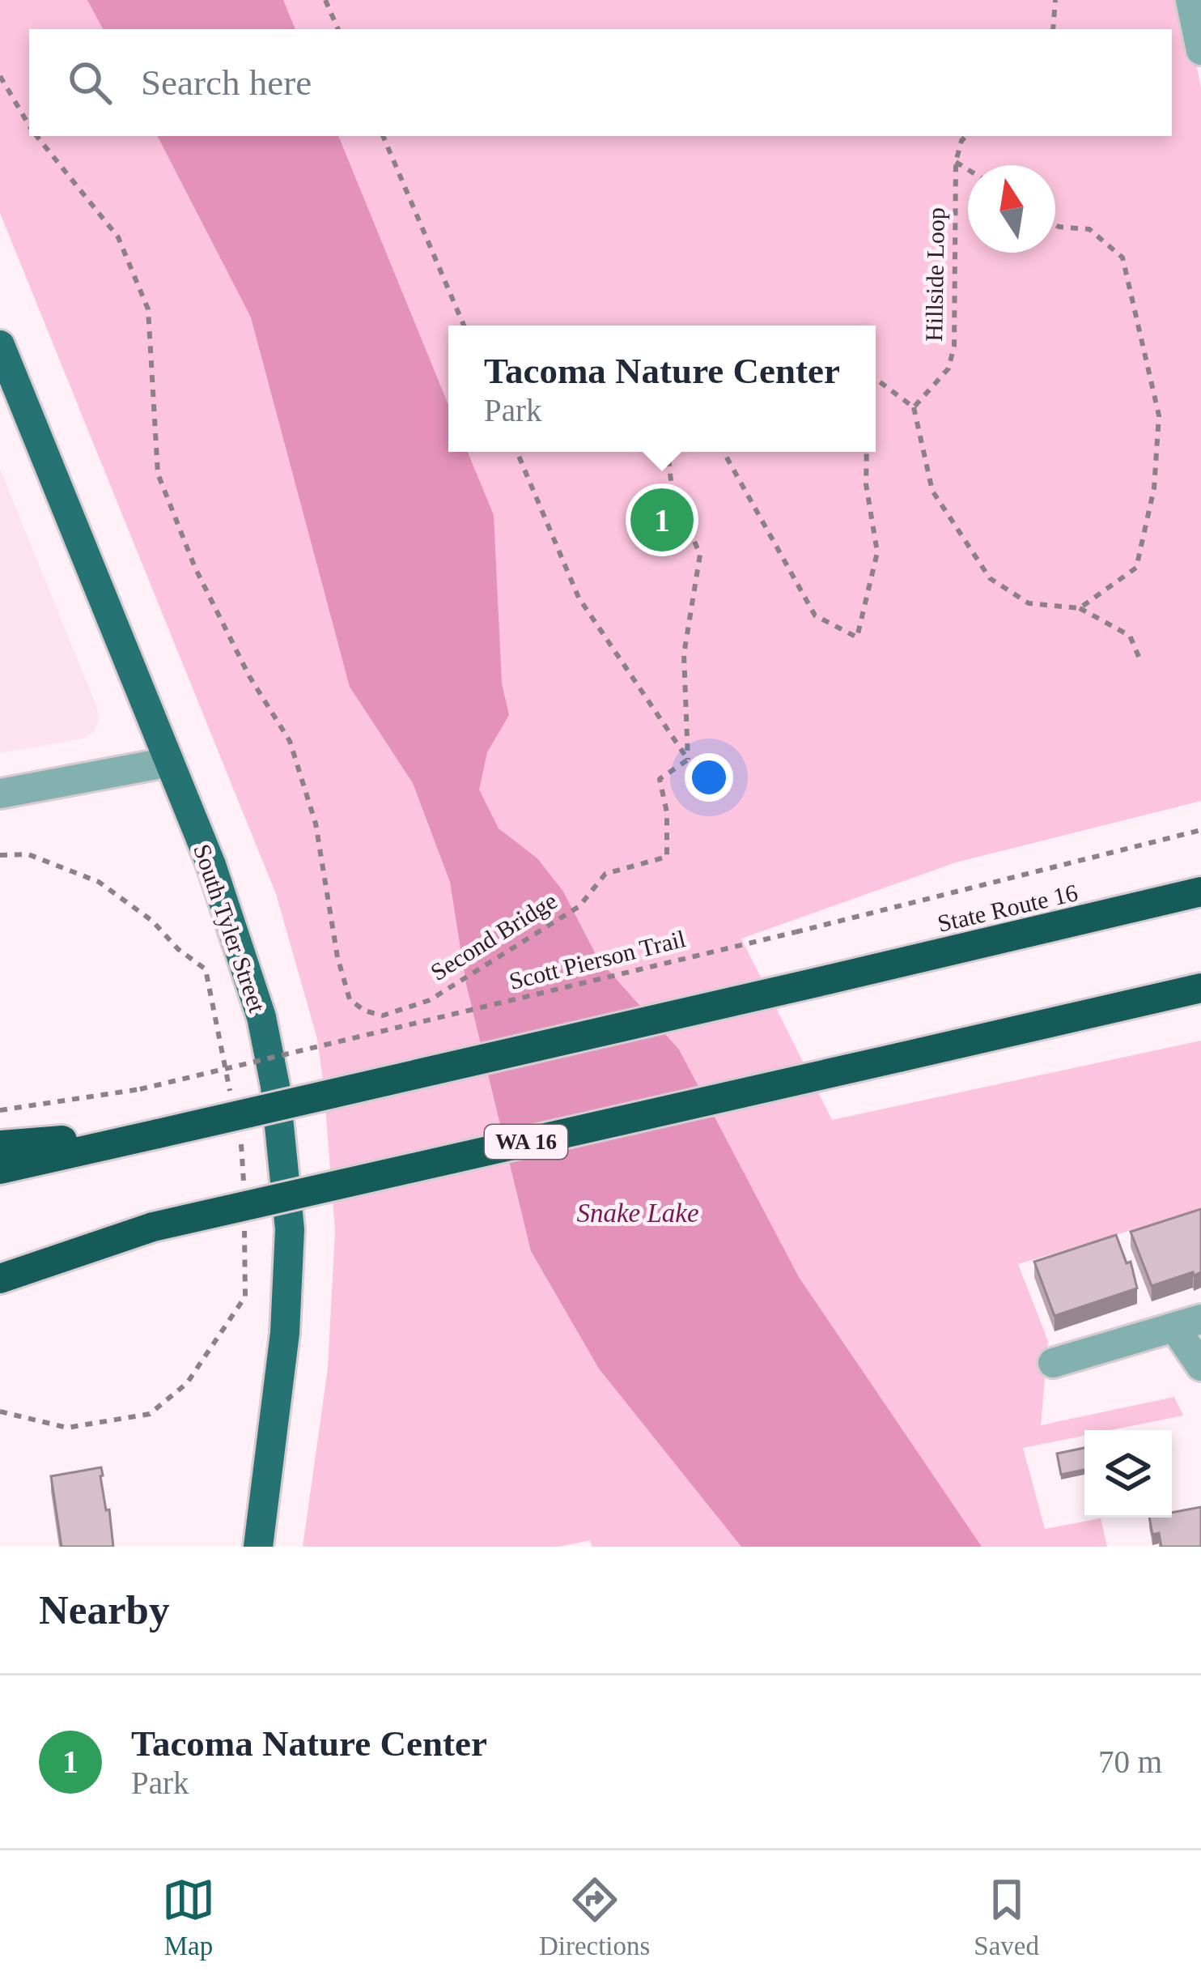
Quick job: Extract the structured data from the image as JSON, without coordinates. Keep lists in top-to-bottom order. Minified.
{"streets":{"highway":["State Route 16","WA 16"],"main road":["South Tyler Street"],"path":["Hillside Loop","Second Bridge","Scott Pierson Trail"]},"water":["Snake Lake"],"north":"top","page":{"search":"Search here","popup":["Tacoma Nature Center","Park"],"pins":"1","heading":"Nearby","list":[{"mark":"1","name":"Tacoma Nature Center","note":"Park","value":"70 m"}],"nav":["Map","Directions","Saved"]}}
